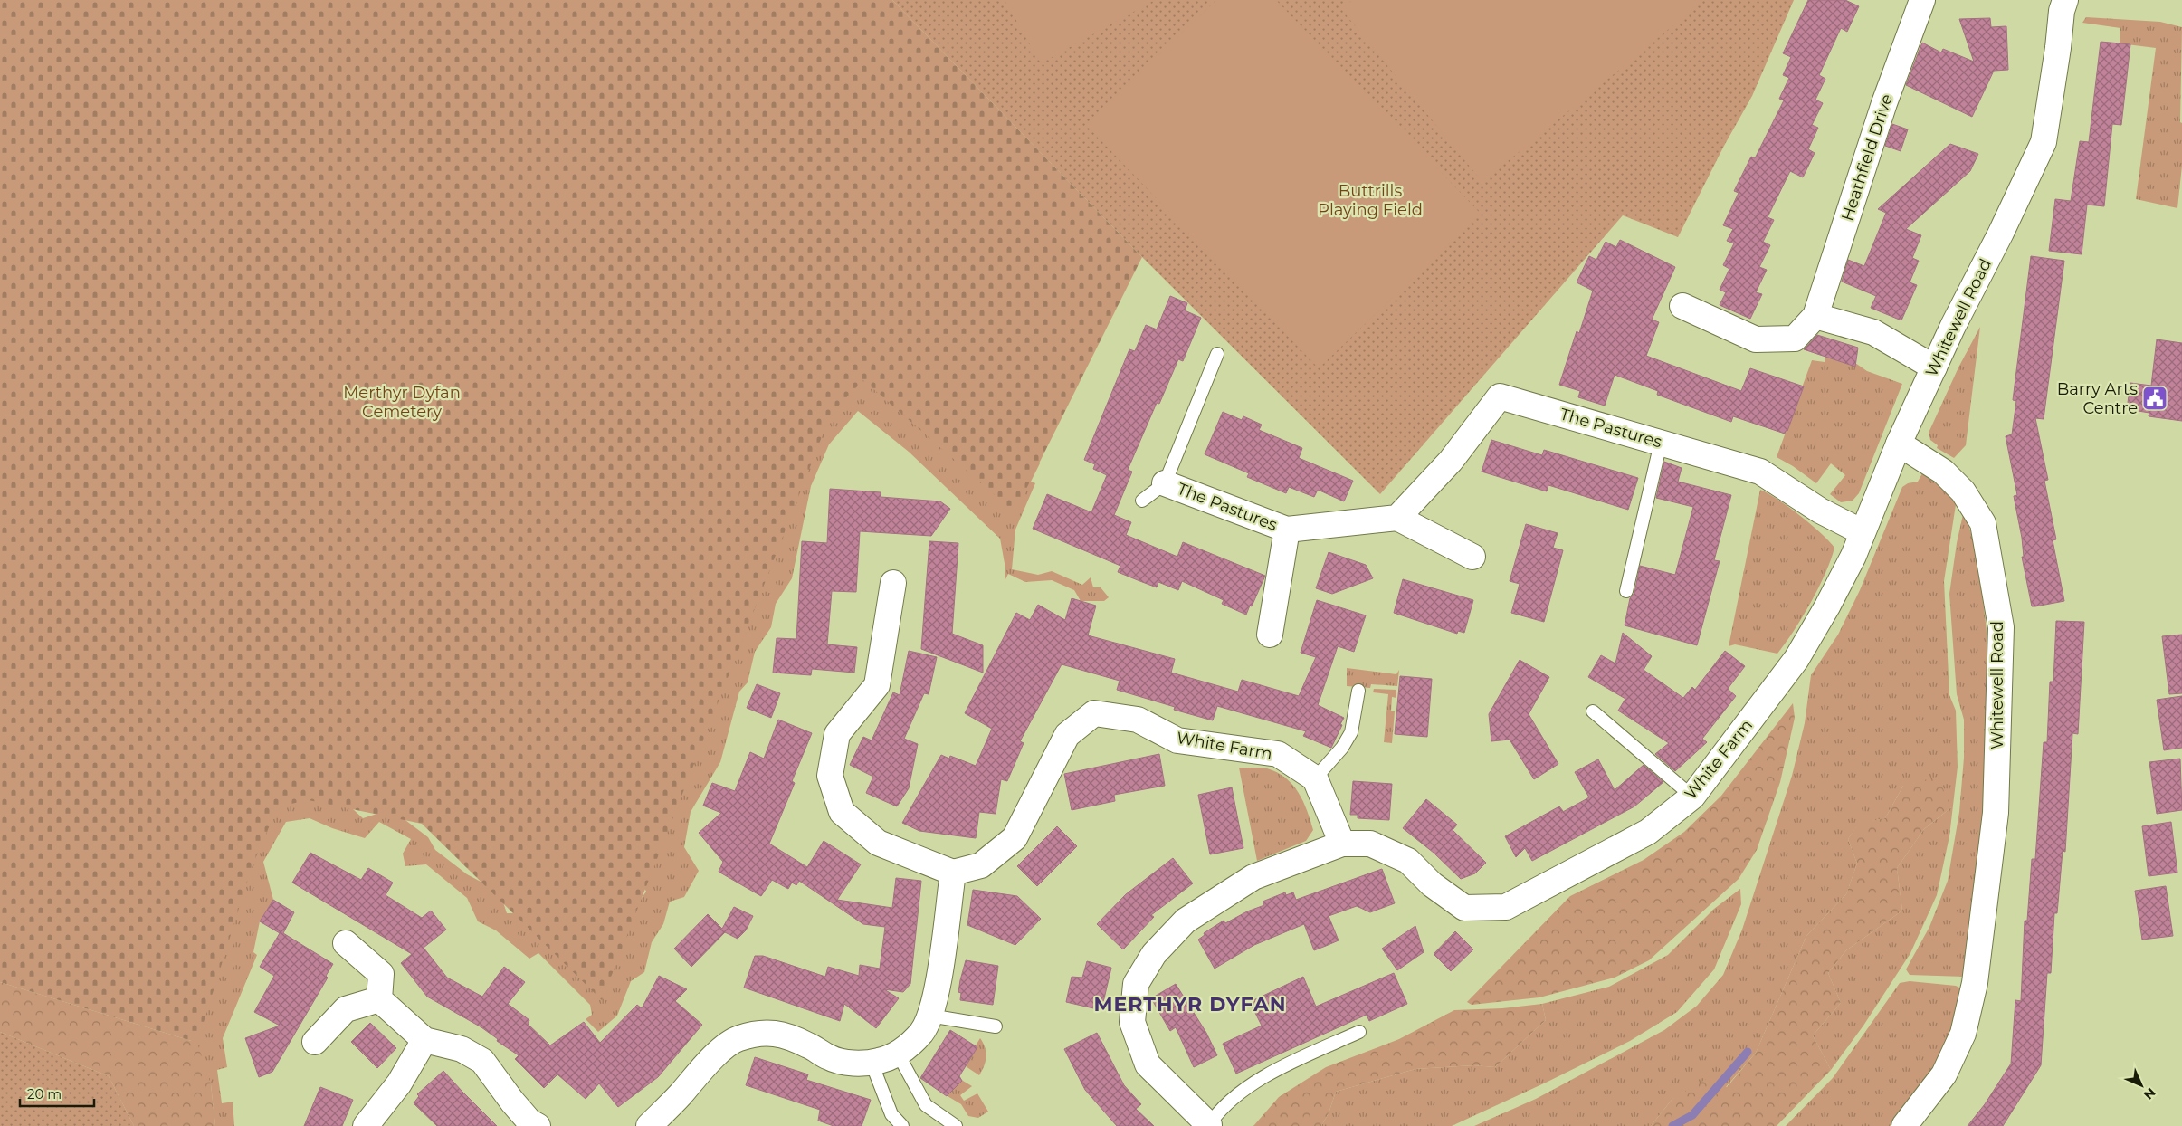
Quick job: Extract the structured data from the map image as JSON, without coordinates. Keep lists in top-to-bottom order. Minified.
{"streets":{"street":["Heathfield Drive","Whitewell Road","The Pastures","White Farm"]},"crossings":[["Whitewell Road","White Farm"],["The Pastures","White Farm"]],"districts":["MERTHYR DYFAN"],"parks":["Buttrills Playing Field","Merthyr Dyfan Cemetery"],"places":{"public building":["Barry Arts Centre"]},"scale_bar":"20 m","north":"bottom right"}
